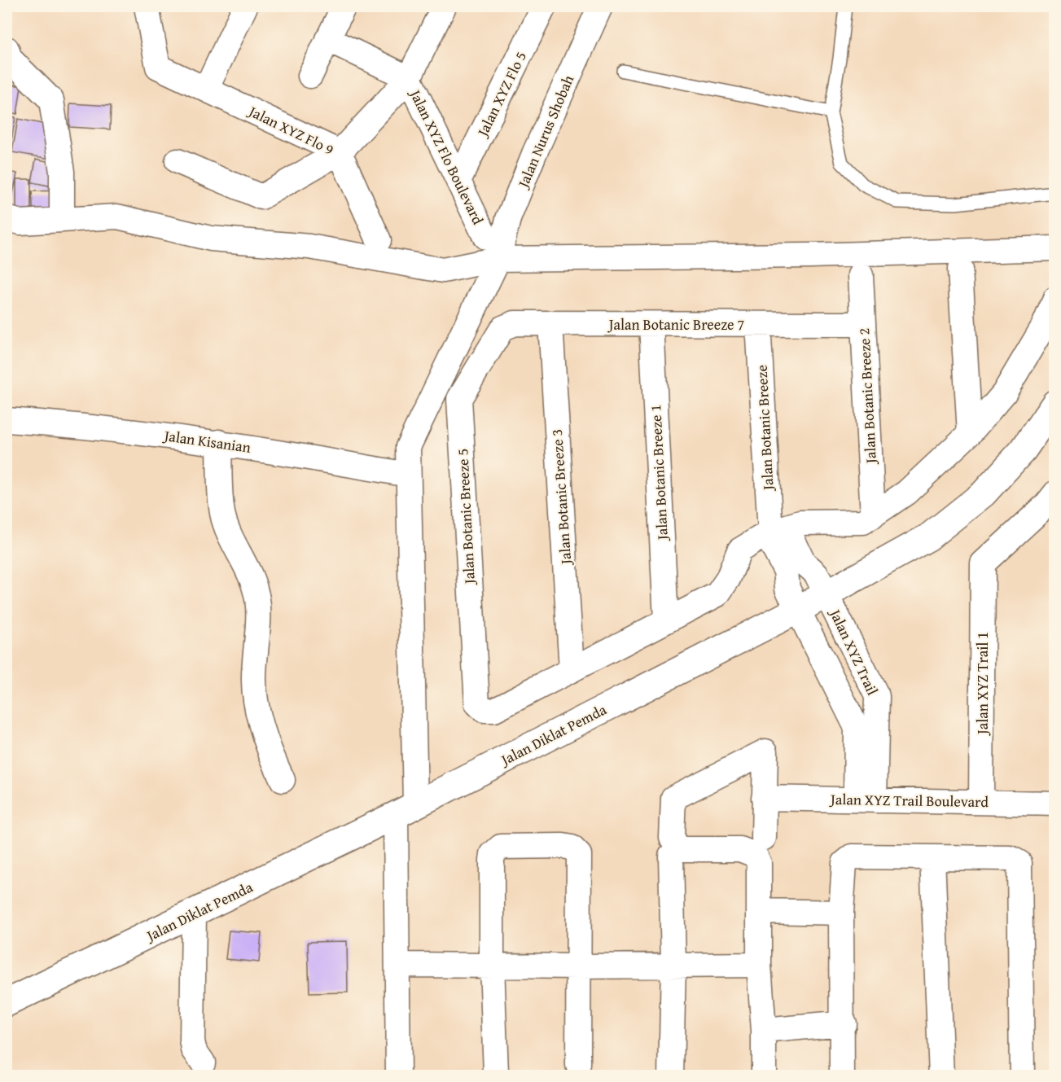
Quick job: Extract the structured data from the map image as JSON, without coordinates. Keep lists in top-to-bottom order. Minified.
{"streets":{"street":["Jalan XYZ Flo 5","Jalan XYZ Flo 9","Jalan Nurus Shobah","Jalan XYZ Flo Boulevard","Jalan Botanic Breeze 7","Jalan Botanic Breeze 2","Jalan Botanic Breeze","Jalan Kisanian","Jalan Botanic Breeze 1","Jalan Botanic Breeze 3","Jalan Botanic Breeze 5","Jalan XYZ Trail","Jalan XYZ Trail 1","Jalan Diklat Pemda","Jalan XYZ Trail Boulevard"]},"crossings":[["Jalan XYZ Flo 5","Jalan XYZ Flo Boulevard"],["Jalan XYZ Flo 9","Jalan XYZ Flo Boulevard"],["Jalan Nurus Shobah","Jalan Kisanian"],["Jalan Nurus Shobah","Jalan Diklat Pemda"],["Jalan Botanic Breeze 7","Jalan Botanic Breeze 2"],["Jalan Botanic Breeze 7","Jalan Botanic Breeze"],["Jalan Botanic Breeze 7","Jalan Botanic Breeze 1"],["Jalan Botanic Breeze 7","Jalan Botanic Breeze 3"],["Jalan Botanic Breeze 7","Jalan Botanic Breeze 5"],["Jalan Botanic Breeze","Jalan XYZ Trail"],["Jalan Botanic Breeze","Jalan Diklat Pemda"],["Jalan Botanic Breeze 3","Jalan Botanic Breeze 5"],["Jalan XYZ Trail","Jalan Diklat Pemda"],["Jalan XYZ Trail","Jalan XYZ Trail Boulevard"],["Jalan XYZ Trail 1","Jalan XYZ Trail Boulevard"]]}
